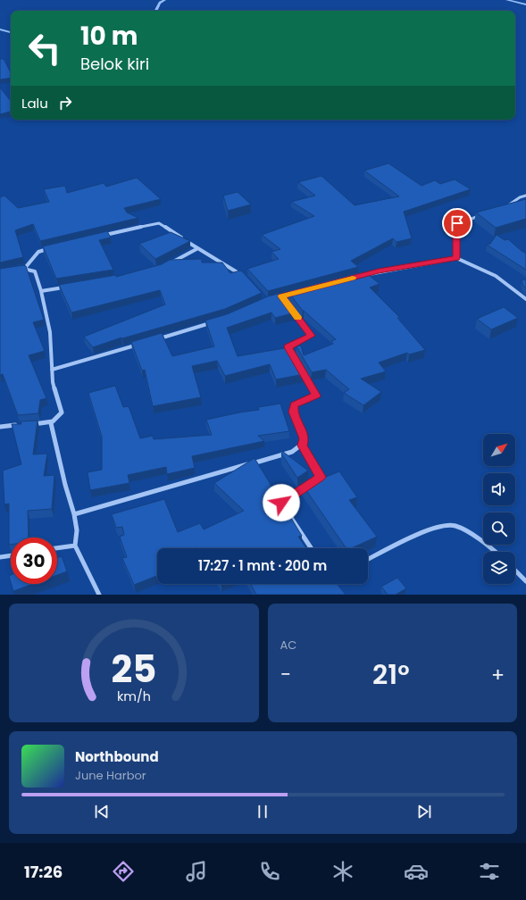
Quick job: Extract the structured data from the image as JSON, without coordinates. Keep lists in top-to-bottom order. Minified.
{"north":"top right","page":{"turn":["10 m","Belok kiri"],"then":"Lalu","limit":"30","trip":"17:27 · 1 mnt · 200 m","tile":"AC","heat":["−","21°","+"],"song":["Northbound","June Harbor"],"tabs":"17:26","gauge":["25","km/h"]}}
